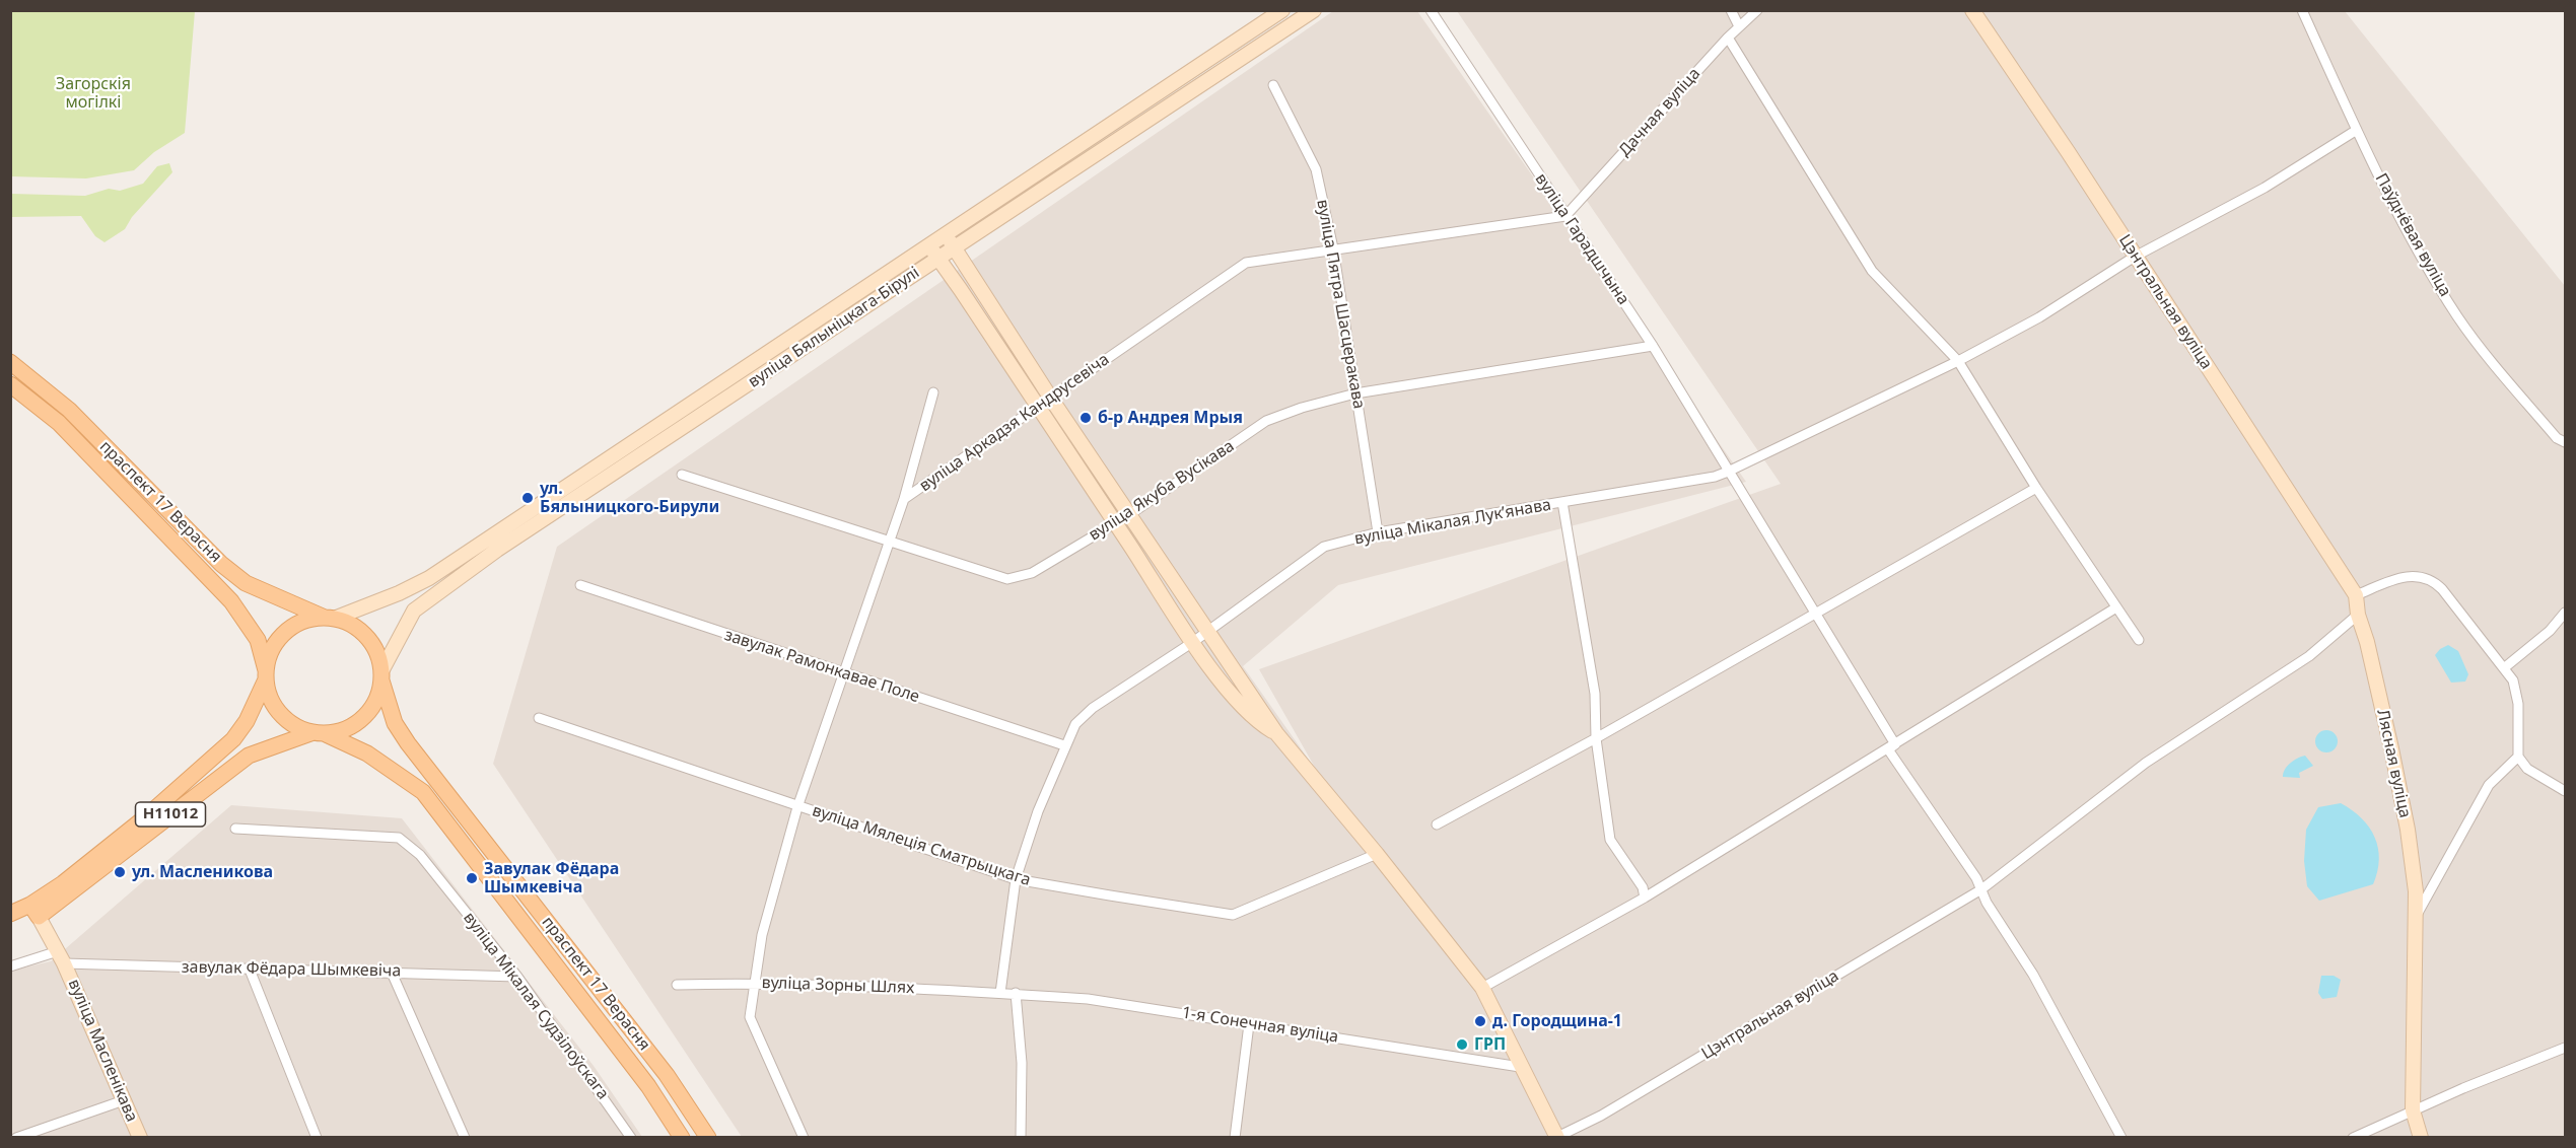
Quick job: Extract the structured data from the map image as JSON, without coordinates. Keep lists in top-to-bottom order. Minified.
{"streets":{"main road":["Цэнтральная вуліца","вуліца Бялыніцкага-Бірулі","праспект 17 Верасня","Лясная вуліца","Н11012","вуліца Масленікава"],"street":["Дачная вуліца","Паўднёвая вуліца","вуліца Гарадшчына","вуліца Пятра Шасцеракава","вуліца Аркадзя Кандрусевіча","вуліца Якуба Вусікава","вуліца Мікалая Лукʼянава","завулак Рамонкавае Поле","вуліца Мялеція Сматрыцкага","завулак Фёдара Шымкевіча","вуліца Зорны Шлях","вуліца Мікалая Судзілоўскага","1-я Сонечная вуліца"]},"crossings":[["Дачная вуліца","вуліца Гарадшчына"],["Дачная вуліца","вуліца Аркадзя Кандрусевіча"],["Паўднёвая вуліца","вуліца Мікалая Лукʼянава"],["вуліца Гарадшчына","вуліца Аркадзя Кандрусевіча"],["вуліца Гарадшчына","вуліца Якуба Вусікава"],["вуліца Гарадшчына","вуліца Мікалая Лукʼянава"],["Цэнтральная вуліца","вуліца Мікалая Лукʼянава"],["Цэнтральная вуліца","Лясная вуліца"],["вуліца Пятра Шасцеракава","вуліца Аркадзя Кандрусевіча"],["вуліца Пятра Шасцеракава","вуліца Якуба Вусікава"],["вуліца Пятра Шасцеракава","вуліца Мікалая Лукʼянава"],["вуліца Бялыніцкага-Бірулі","праспект 17 Верасня"],["вуліца Бялыніцкага-Бірулі","Н11012"],["вуліца Аркадзя Кандрусевіча","вуліца Якуба Вусікава"],["вуліца Аркадзя Кандрусевіча","завулак Рамонкавае Поле"],["вуліца Аркадзя Кандрусевіча","вуліца Мялеція Сматрыцкага"],["вуліца Аркадзя Кандрусевіча","вуліца Зорны Шлях"],["праспект 17 Верасня","Н11012"],["вуліца Мікалая Лукʼянава","завулак Рамонкавае Поле"],["вуліца Мікалая Лукʼянава","вуліца Мялеція Сматрыцкага"],["вуліца Мікалая Лукʼянава","вуліца Зорны Шлях"],["вуліца Мікалая Лукʼянава","1-я Сонечная вуліца"],["завулак Фёдара Шымкевіча","вуліца Мікалая Судзілоўскага"],["завулак Фёдара Шымкевіча","вуліца Масленікава"],["вуліца Зорны Шлях","1-я Сонечная вуліца"]],"parks":["Загорскія могілкі"],"places":["б-р Андрея Мрыя","ул. Бялыницкого-Бирули","ул. Масленикова","Завулак Фёдара Шымкевіча","д. Городщина-1","ГРП"]}
